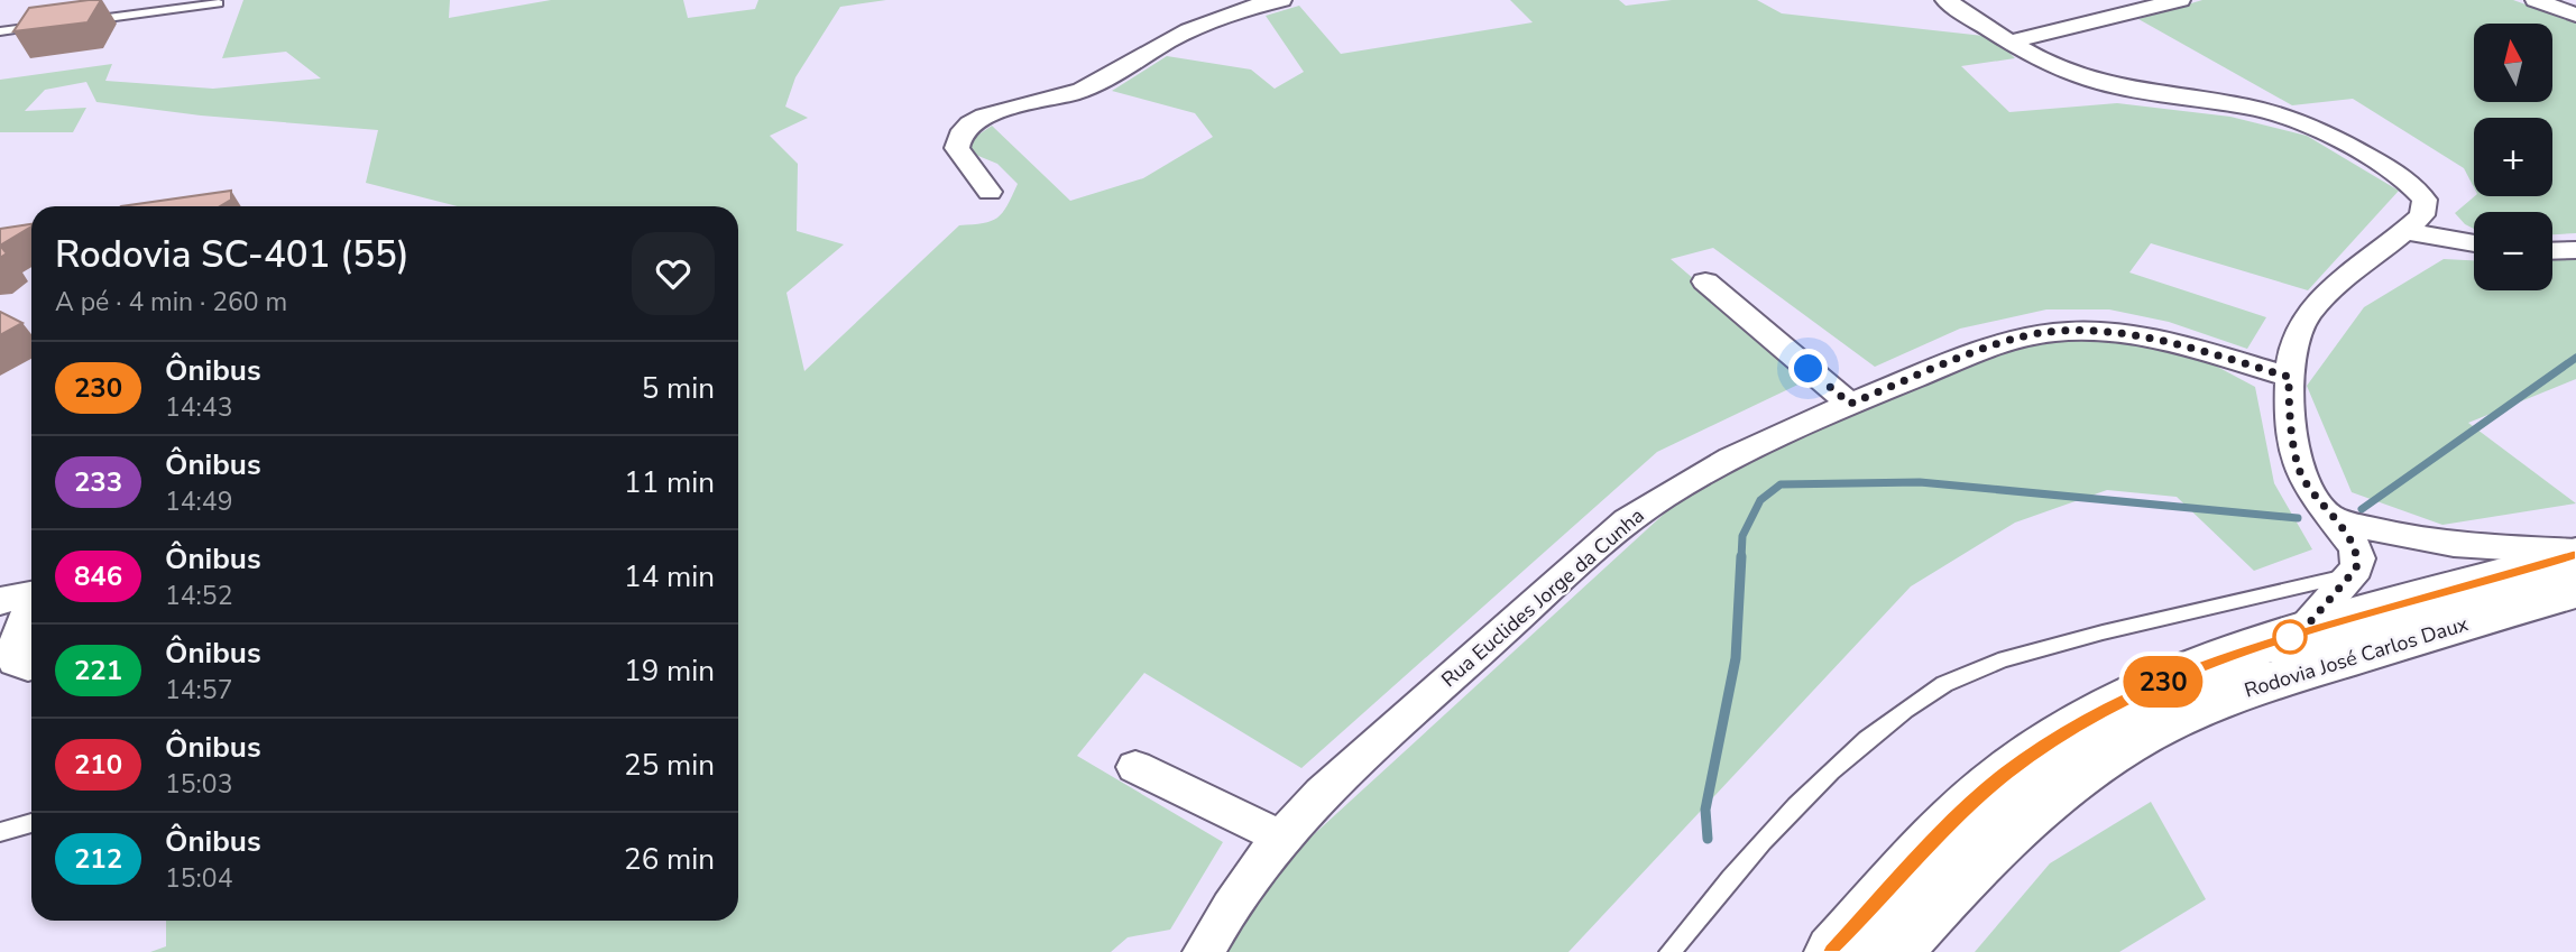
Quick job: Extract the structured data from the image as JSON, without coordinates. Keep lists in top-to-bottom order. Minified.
{"streets":{"highway":["Rodovia José Carlos Daux"],"street":["Rua Euclides Jorge da Cunha"]},"lines":["bus line 230"],"north":"top","page":{"on_map":"230","map_buttons":["+","−"],"heading":["Rodovia SC-401 (55)","A pé · 4 min · 260 m"],"list":[{"mark":"230","name":"Ônibus","note":"14:43","value":"5 min"},{"mark":"233","name":"Ônibus","note":"14:49","value":"11 min"},{"mark":"846","name":"Ônibus","note":"14:52","value":"14 min"},{"mark":"221","name":"Ônibus","note":"14:57","value":"19 min"},{"mark":"210","name":"Ônibus","note":"15:03","value":"25 min"},{"mark":"212","name":"Ônibus","note":"15:04","value":"26 min"}]}}
